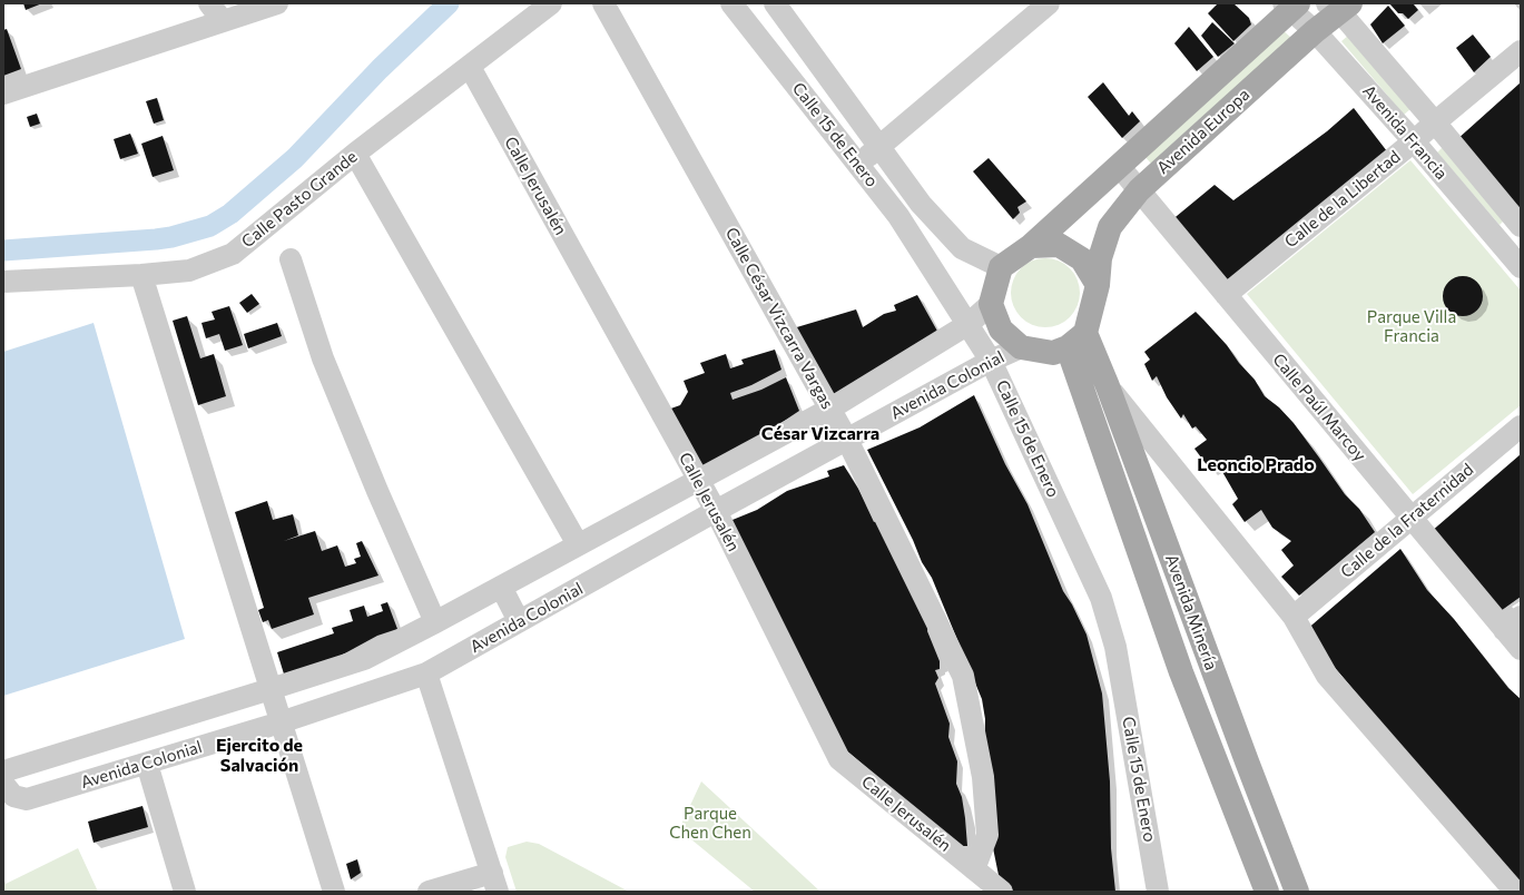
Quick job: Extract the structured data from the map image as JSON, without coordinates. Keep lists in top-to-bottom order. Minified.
{"streets":{"main road":["Avenida Europa","Avenida Minería"],"street":["Avenida Francia","Calle 15 de Enero","Calle Jerusalén","Calle Pasto Grande","Calle de la Libertad","Calle César Vizcarra Vargas","Avenida Colonial","Calle Paúl Marcoy","Calle de la Fraternidad"]},"crossings":[["Avenida Europa","Avenida Francia"],["Avenida Europa","Calle 15 de Enero"],["Avenida Europa","Avenida Colonial"],["Avenida Europa","Calle Paúl Marcoy"],["Avenida Europa","Avenida Minería"],["Avenida Francia","Calle de la Libertad"],["Calle 15 de Enero","Avenida Colonial"],["Calle 15 de Enero","Avenida Minería"],["Calle Jerusalén","Calle Pasto Grande"],["Calle Jerusalén","Calle César Vizcarra Vargas"],["Calle Jerusalén","Avenida Colonial"],["Calle de la Libertad","Calle Paúl Marcoy"],["Calle César Vizcarra Vargas","Avenida Colonial"],["Avenida Colonial","Avenida Minería"],["Calle Paúl Marcoy","Calle de la Fraternidad"]],"districts":["César Vizcarra","Leoncio Prado","Ejercito de Salvación"],"parks":["Parque Villa Francia","Parque Chen Chen"]}
